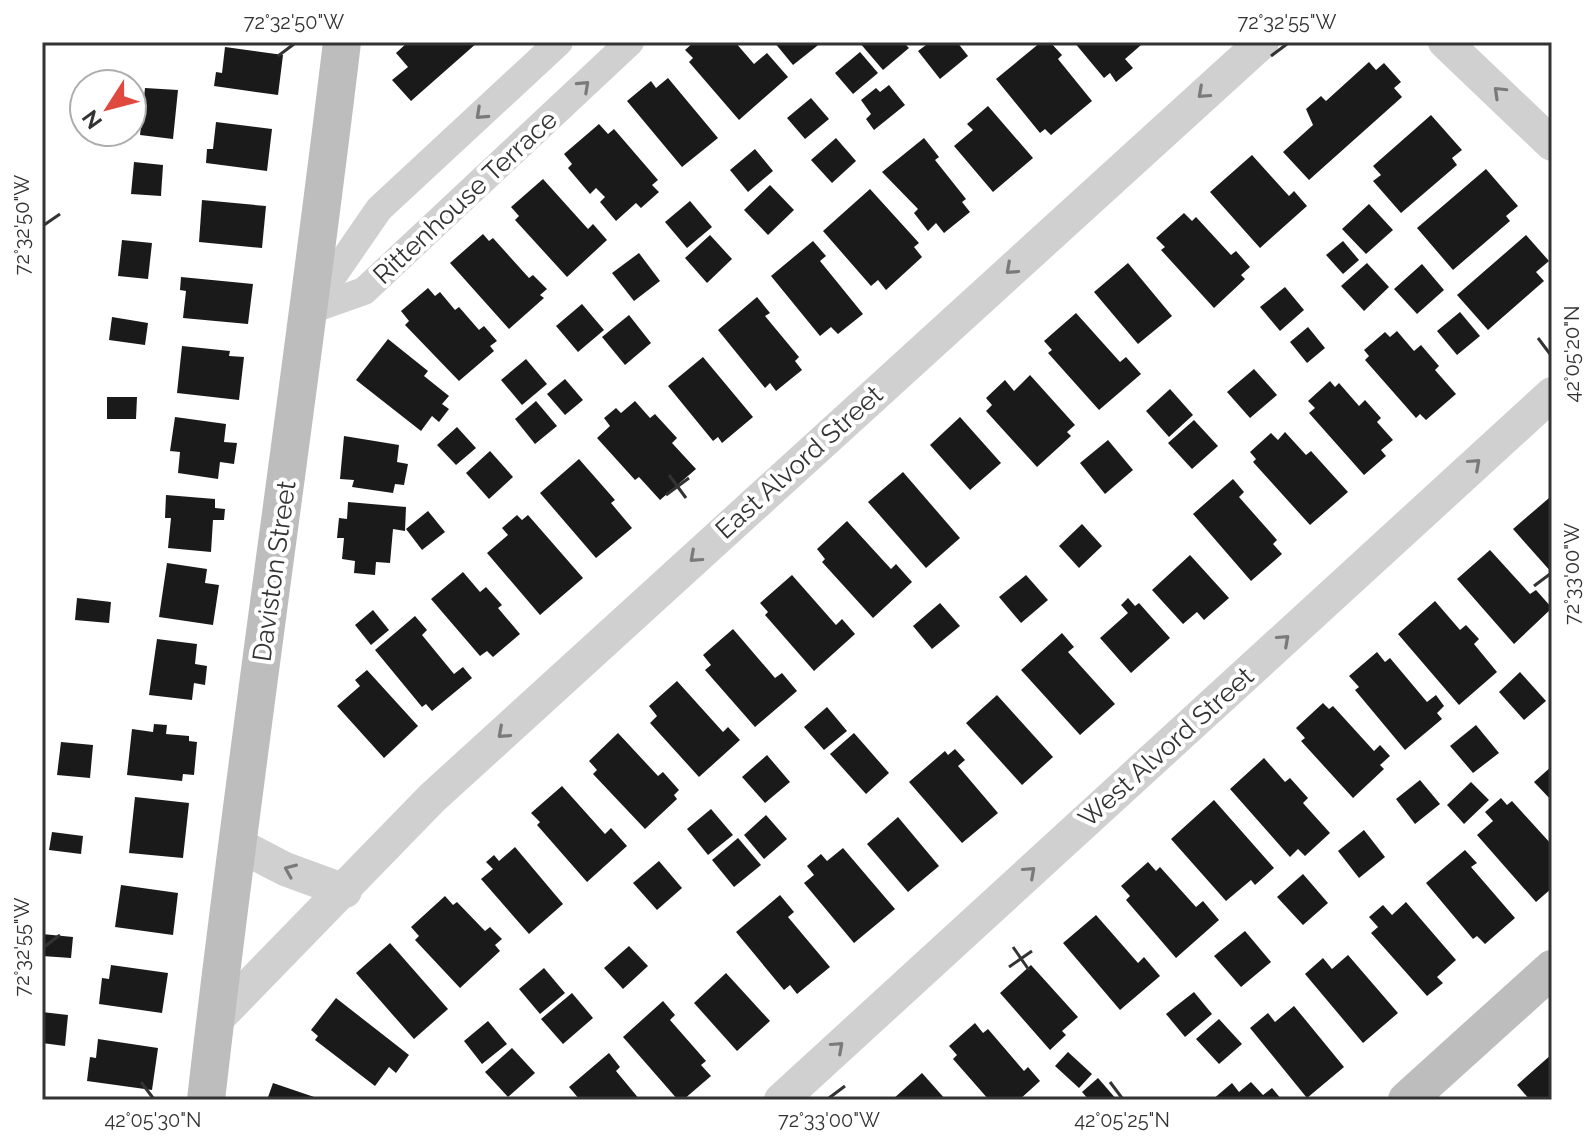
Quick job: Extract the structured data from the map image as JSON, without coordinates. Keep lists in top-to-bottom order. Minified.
{"streets":{"main road":["Daviston Street"],"street":["Rittenhouse Terrace","East Alvord Street","West Alvord Street"]},"crossings":[["Rittenhouse Terrace","Daviston Street"],["East Alvord Street","Daviston Street"]],"one_way":["East Alvord Street","West Alvord Street"],"north":"bottom left","coordinates":["72°32'50\"W","72°32'55\"W","42°05'20\"N","72°33'00\"W","42°05'30\"N","42°05'25\"N"]}
